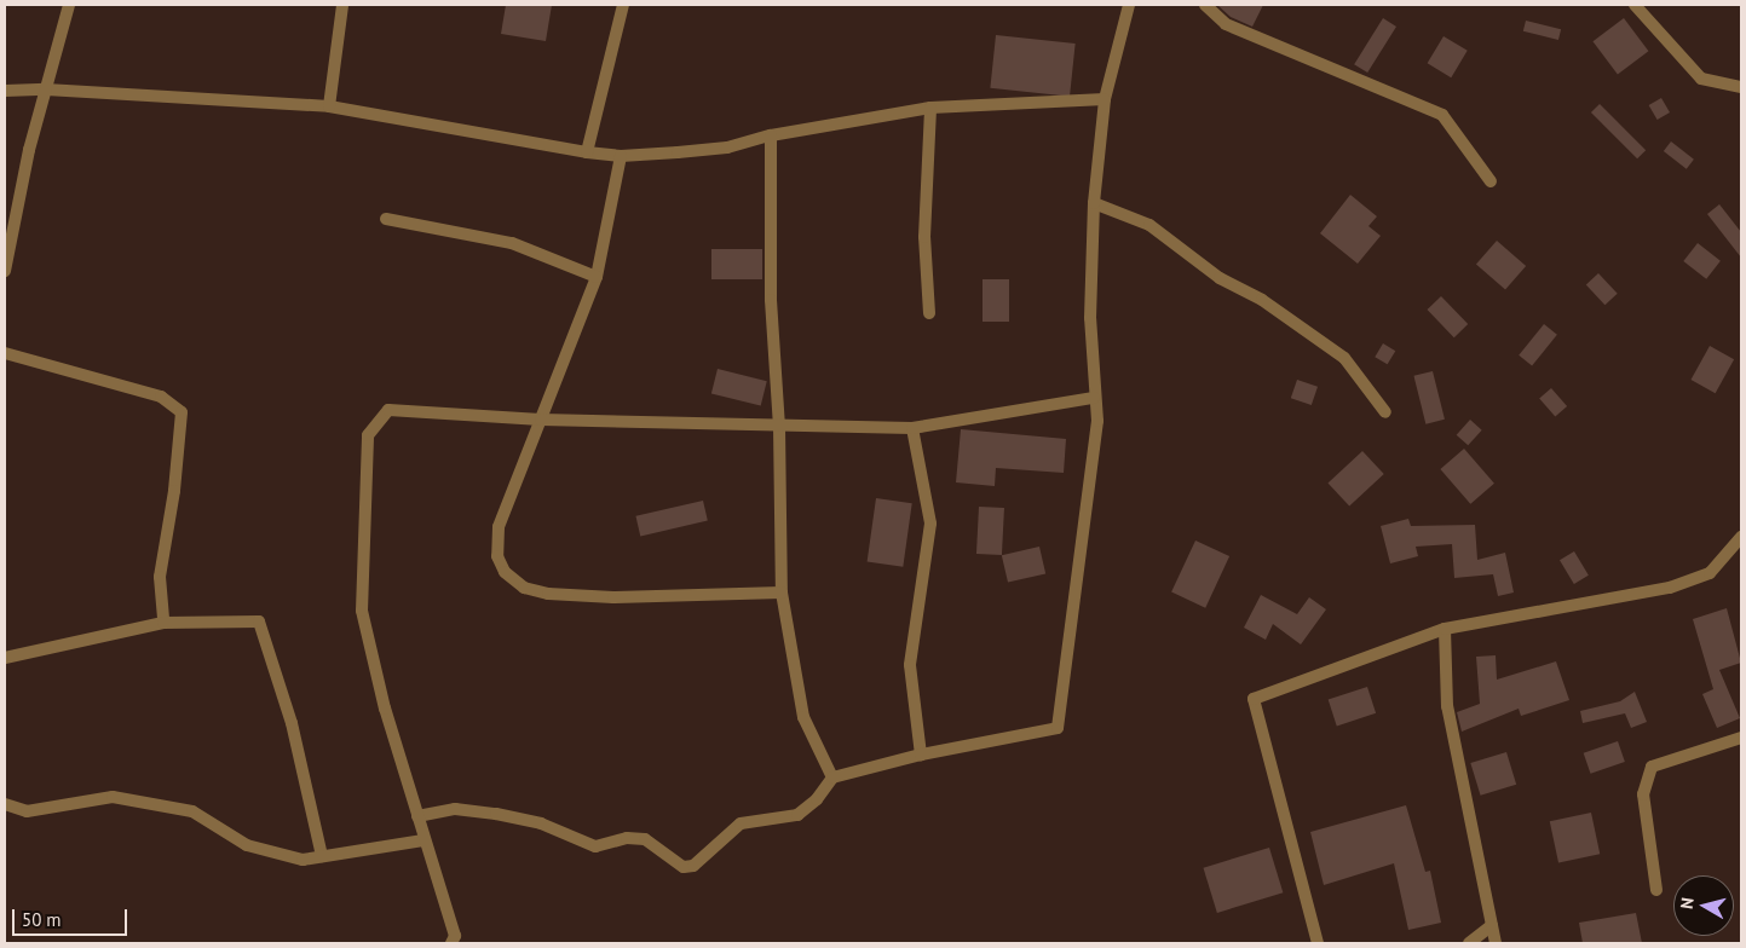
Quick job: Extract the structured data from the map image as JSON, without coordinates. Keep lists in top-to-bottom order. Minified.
{"scale_bar":"50 m","north":"left"}
